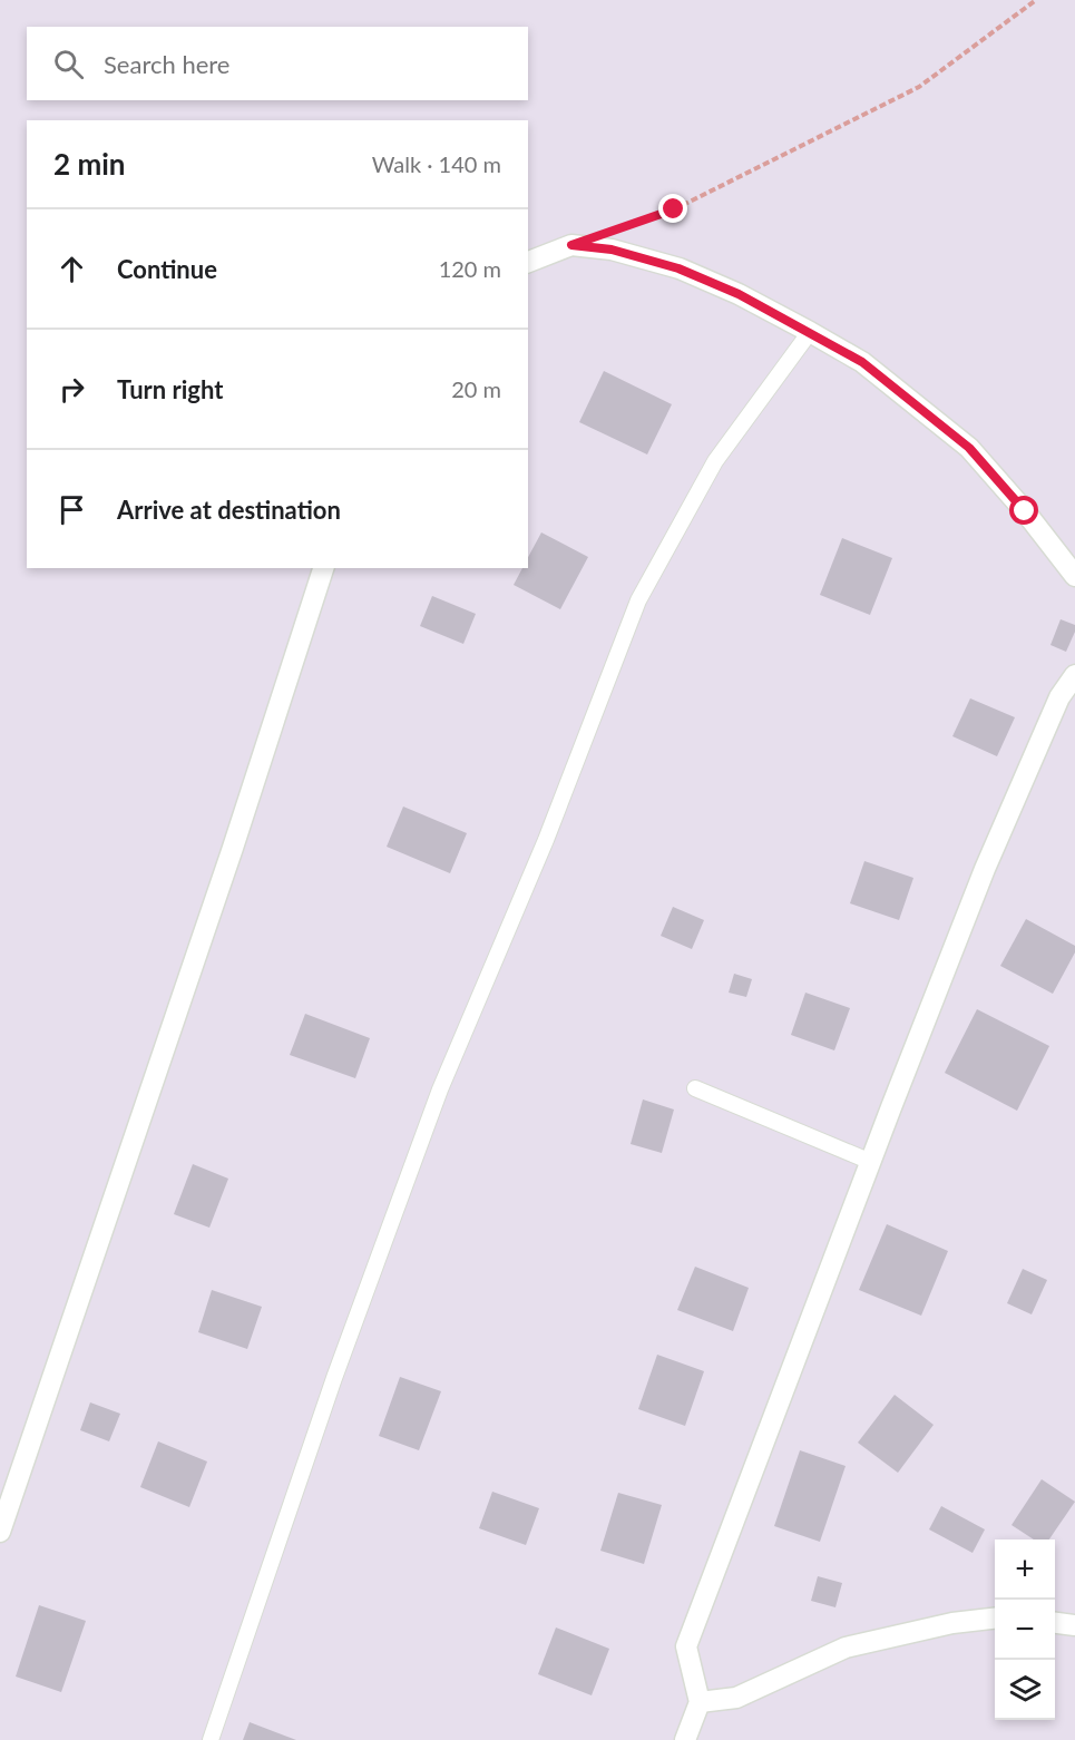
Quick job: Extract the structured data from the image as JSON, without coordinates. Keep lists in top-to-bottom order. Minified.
{"page":{"search":"Search here","heading":["2 min","Walk · 140 m"],"list":[["Continue","120 m"],["Turn right","20 m"],"Arrive at destination"],"map_buttons":["+","−"]}}
